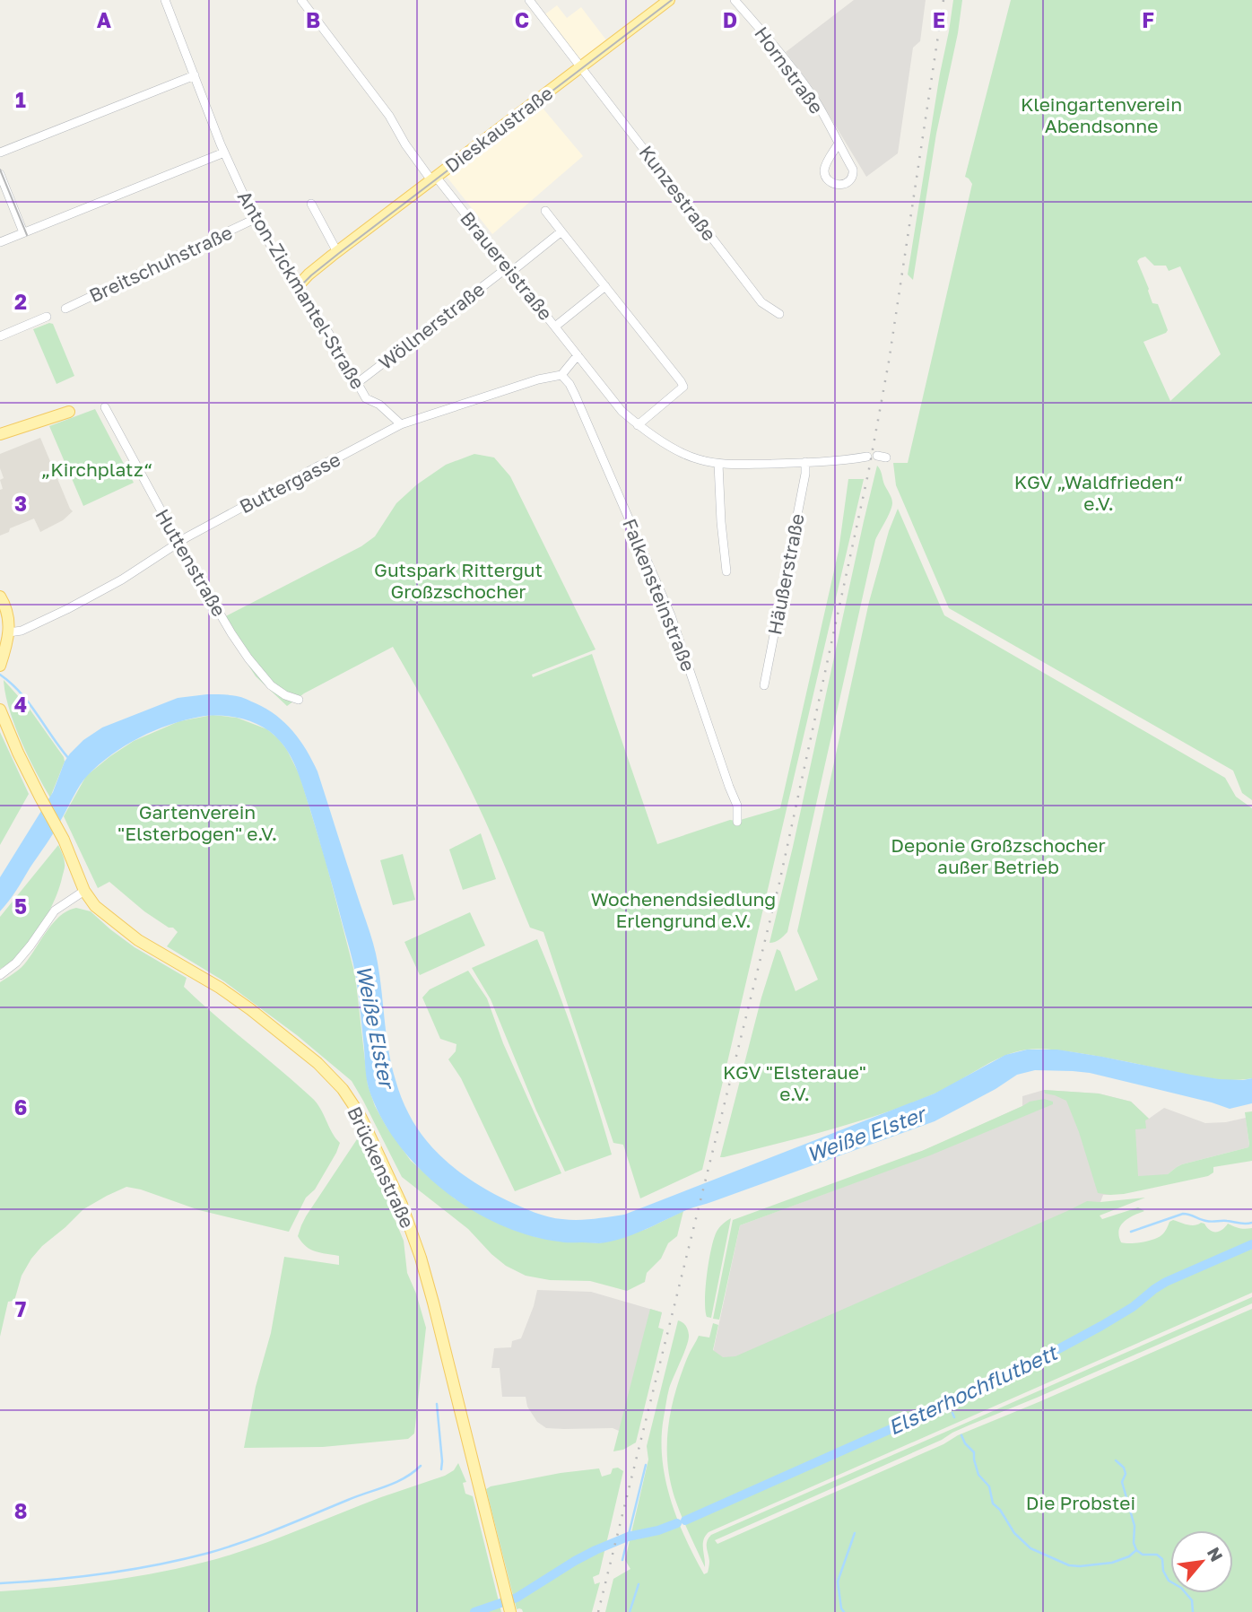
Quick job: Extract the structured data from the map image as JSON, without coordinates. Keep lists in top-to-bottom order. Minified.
{"streets":{"main road":["Dieskaustraße","Brückenstraße"],"street":["Hornstraße","Kunzestraße","Breitschuhstraße","Brauereistraße","Anton-Zickmantel-Straße","Wöllnerstraße","Buttergasse","Huttenstraße","Häußerstraße","Falkensteinstraße"]},"crossings":[["Dieskaustraße","Kunzestraße"],["Dieskaustraße","Brauereistraße"],["Dieskaustraße","Anton-Zickmantel-Straße"],["Breitschuhstraße","Anton-Zickmantel-Straße"],["Brauereistraße","Wöllnerstraße"],["Brauereistraße","Häußerstraße"],["Anton-Zickmantel-Straße","Wöllnerstraße"],["Anton-Zickmantel-Straße","Buttergasse"],["Buttergasse","Huttenstraße"],["Buttergasse","Falkensteinstraße"]],"water":["Weiße Elster","Elsterhochflutbett"],"parks":["Kleingartenverein Abendsonne","„Kirchplatz“","KGV „Waldfrieden“ e.V.","Gutspark Rittergut Großzschocher","Gartenverein \"Elsterbogen\" e.V.","Deponie Großzschocher außer Betrieb","Wochenendsiedlung Erlengrund e.V.","KGV \"Elsteraue\" e.V.","Die Probstei"],"north":"top right","grid":{"columns":["A","B","C","D","E","F"],"rows":["1","2","3","4","5","6","7","8"]}}
